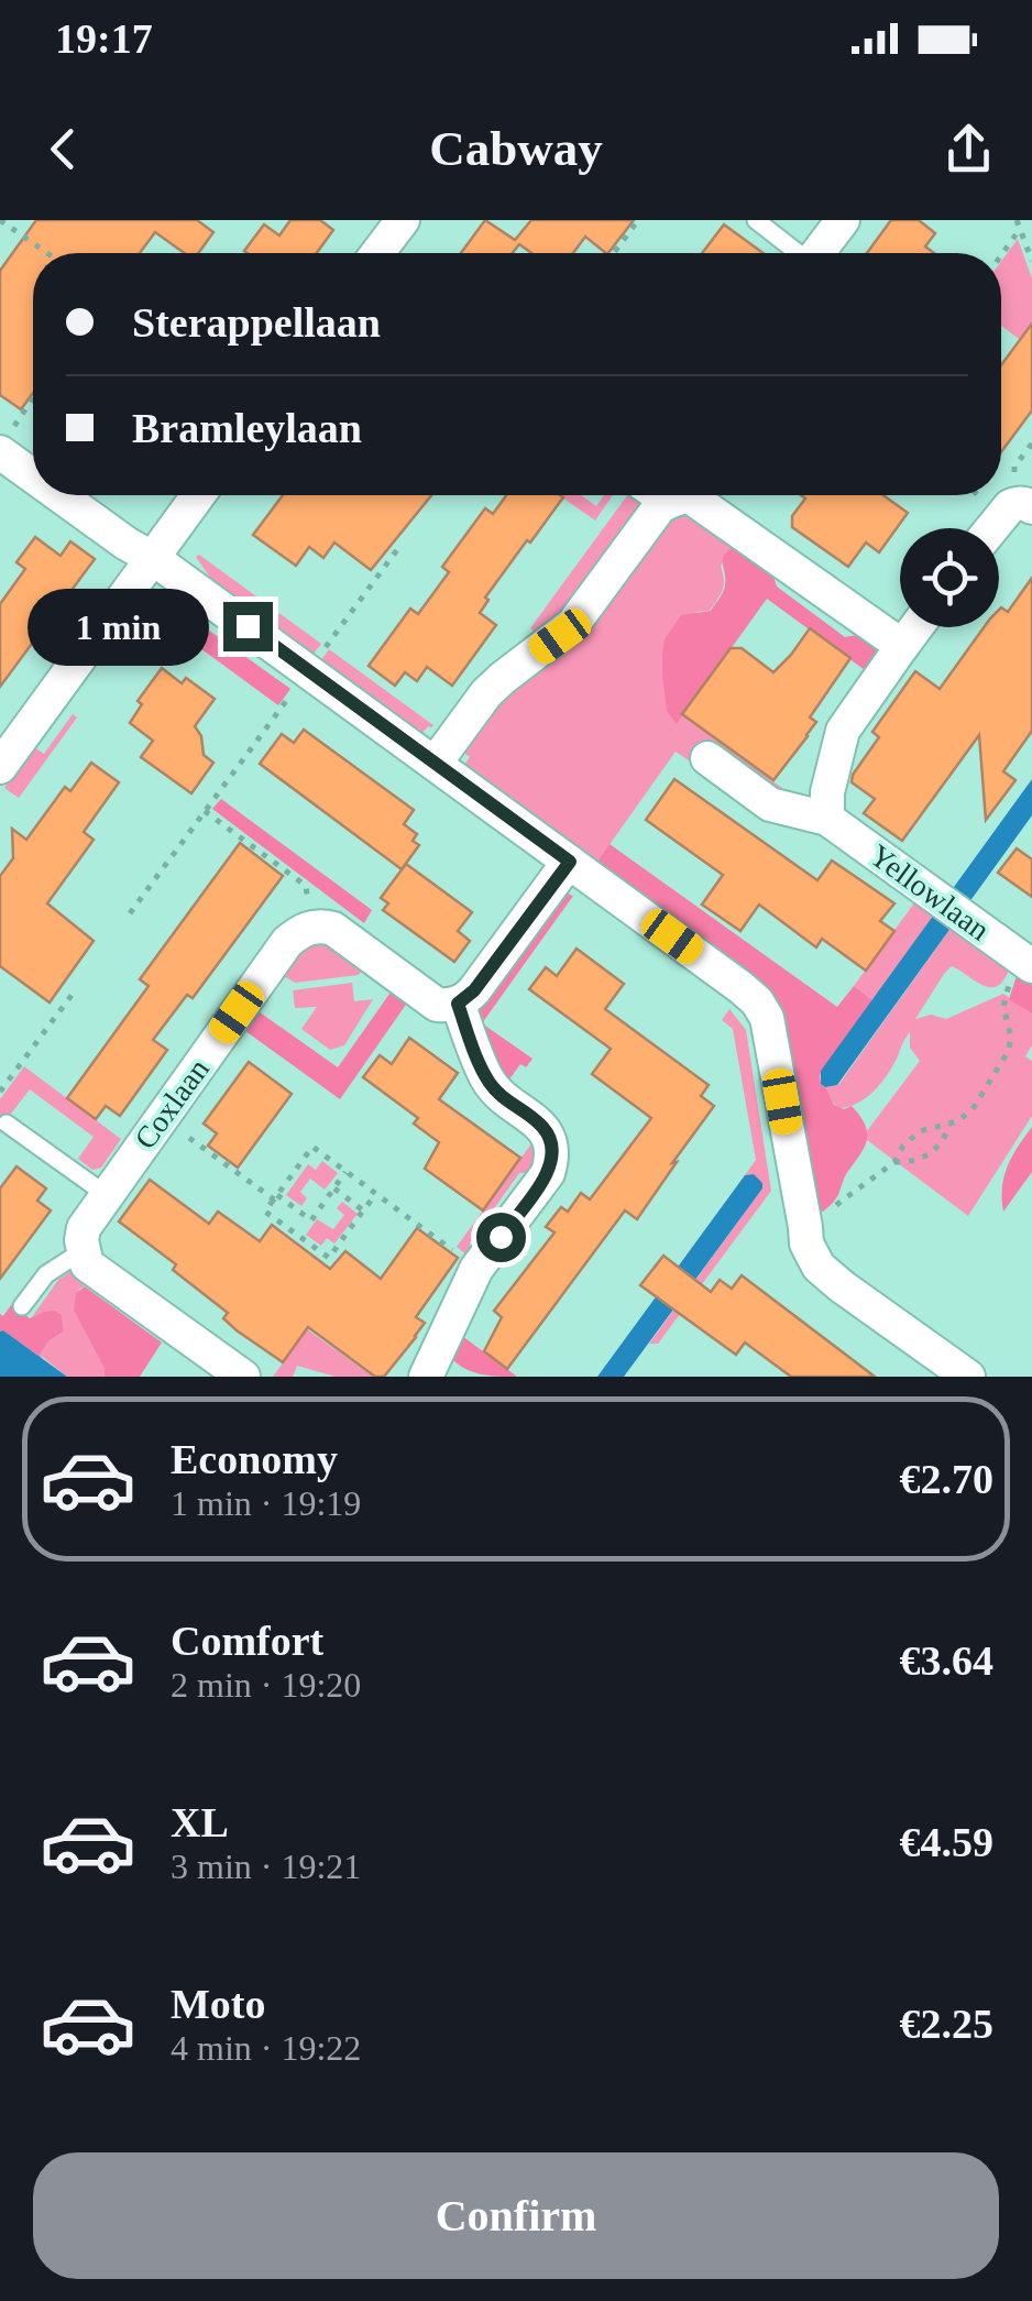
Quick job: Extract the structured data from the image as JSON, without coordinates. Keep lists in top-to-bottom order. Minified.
{"streets":{"street":["Yellowlaan","Coxlaan"]},"page":{"status":"19:17","header":"Cabway","banner":["Sterappellaan","Bramleylaan"],"bubble":"1 min","list":[{"name":"Economy","note":"1 min · 19:19","value":"€2.70"},{"name":"Comfort","note":"2 min · 19:20","value":"€3.64"},{"name":"XL","note":"3 min · 19:21","value":"€4.59"},{"name":"Moto","note":"4 min · 19:22","value":"€2.25"}],"buttons":"Confirm"}}
